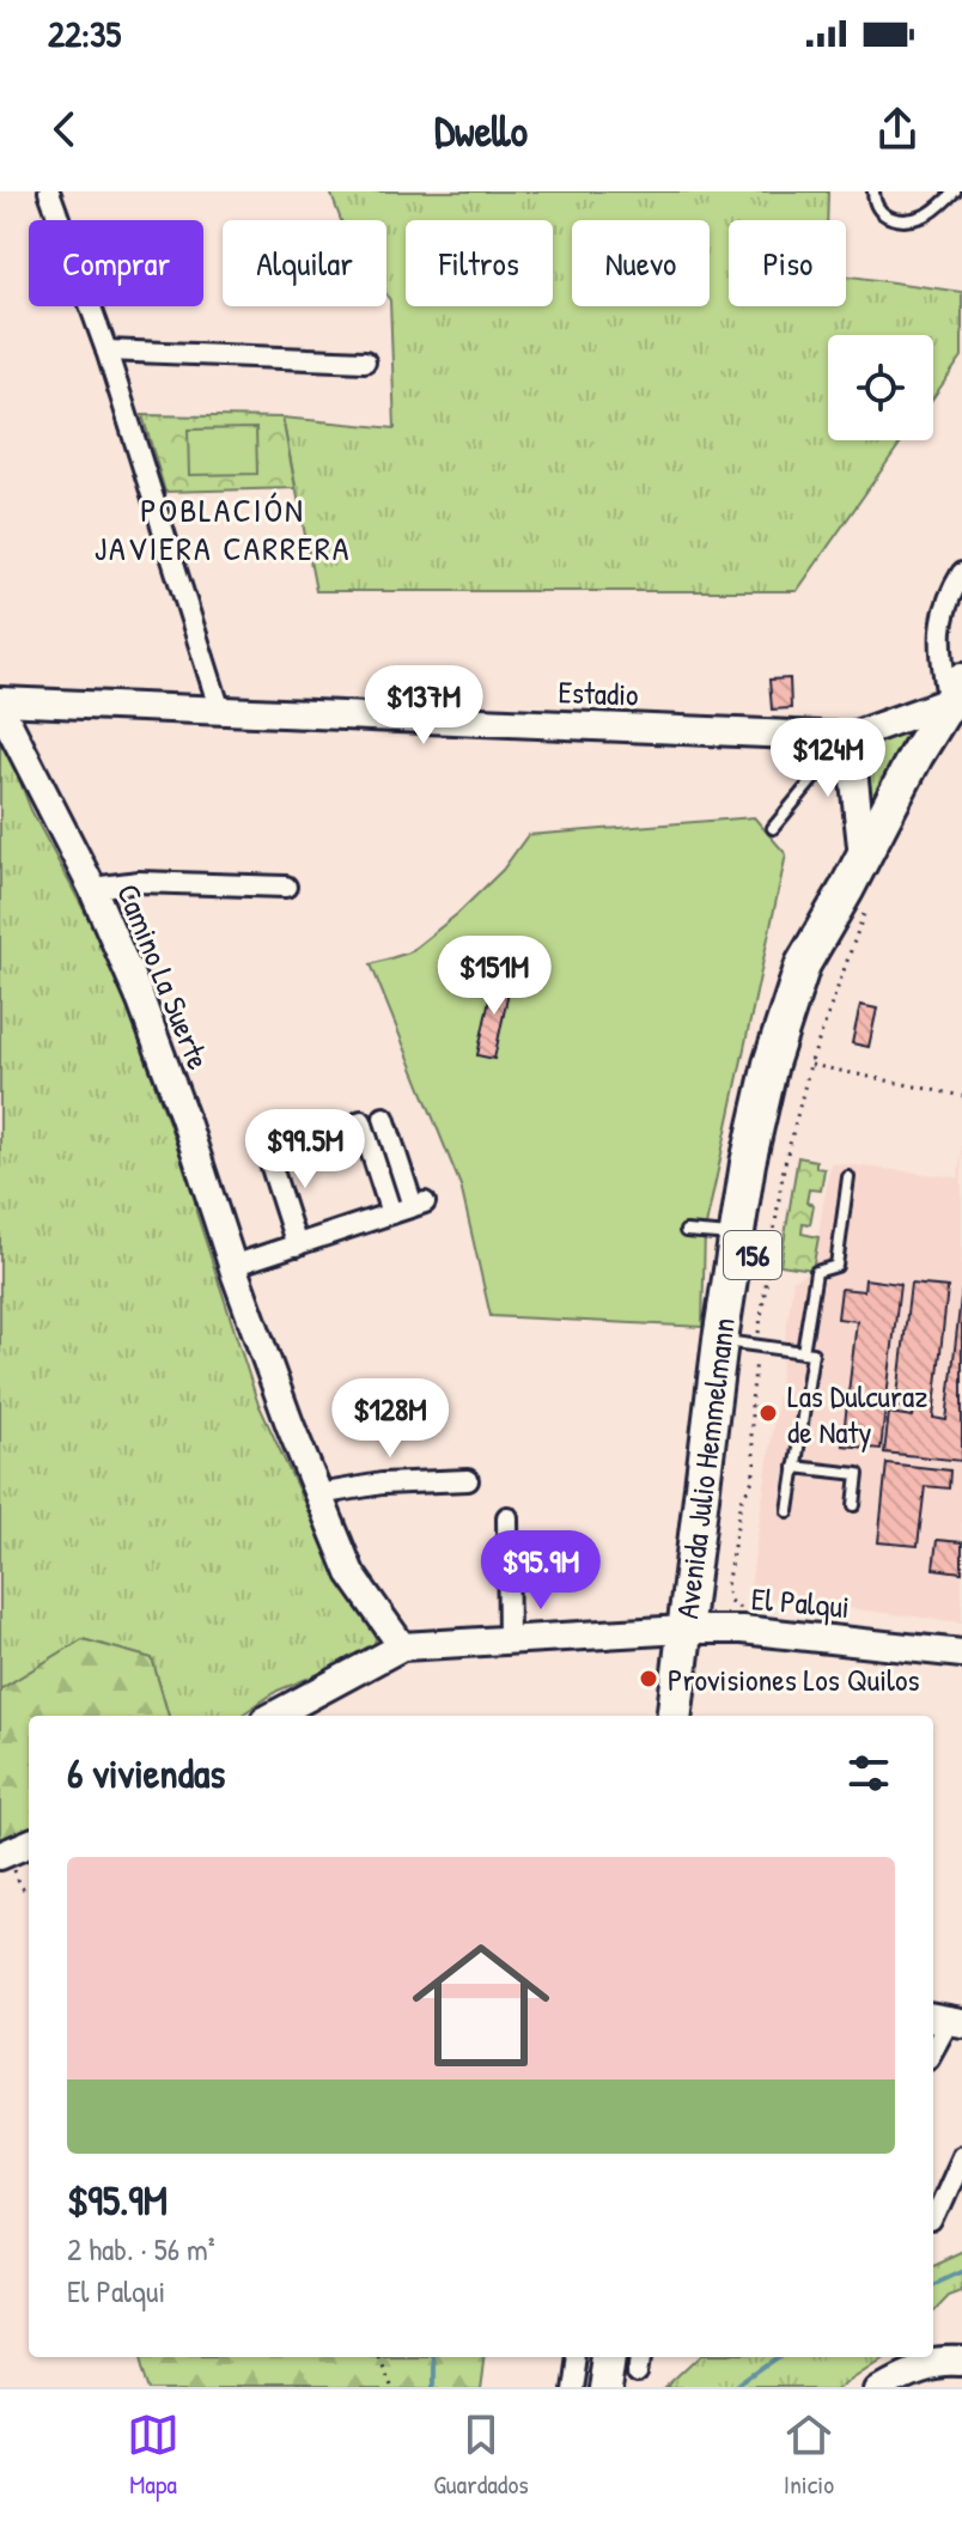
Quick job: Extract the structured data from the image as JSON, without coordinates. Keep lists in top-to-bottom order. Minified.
{"streets":{"highway":["156","Avenida Julio Hemmelmann"],"street":["Estadio","Camino La Suerte","El Palqui"]},"crossings":[["Estadio","Camino La Suerte"],["Estadio","Avenida Julio Hemmelmann"],["Camino La Suerte","El Palqui"],["Avenida Julio Hemmelmann","El Palqui"]],"districts":["POBLACIÓN JAVIERA CARRERA"],"places":["Las Dulcuraz de Naty","Provisiones Los Quilos"],"page":{"status":"22:35","header":"Dwello","chip":["Comprar","Alquilar","Filtros","Nuevo","Piso"],"price":["$137M","$124M","$151M","$99.5M","$128M","$95.9M"],"heading":"6 viviendas","list":[{"name":"$95.9M","note":"2 hab. · 56 m² · El Palqui"}],"tabs":["Mapa","Guardados","Inicio"]}}
